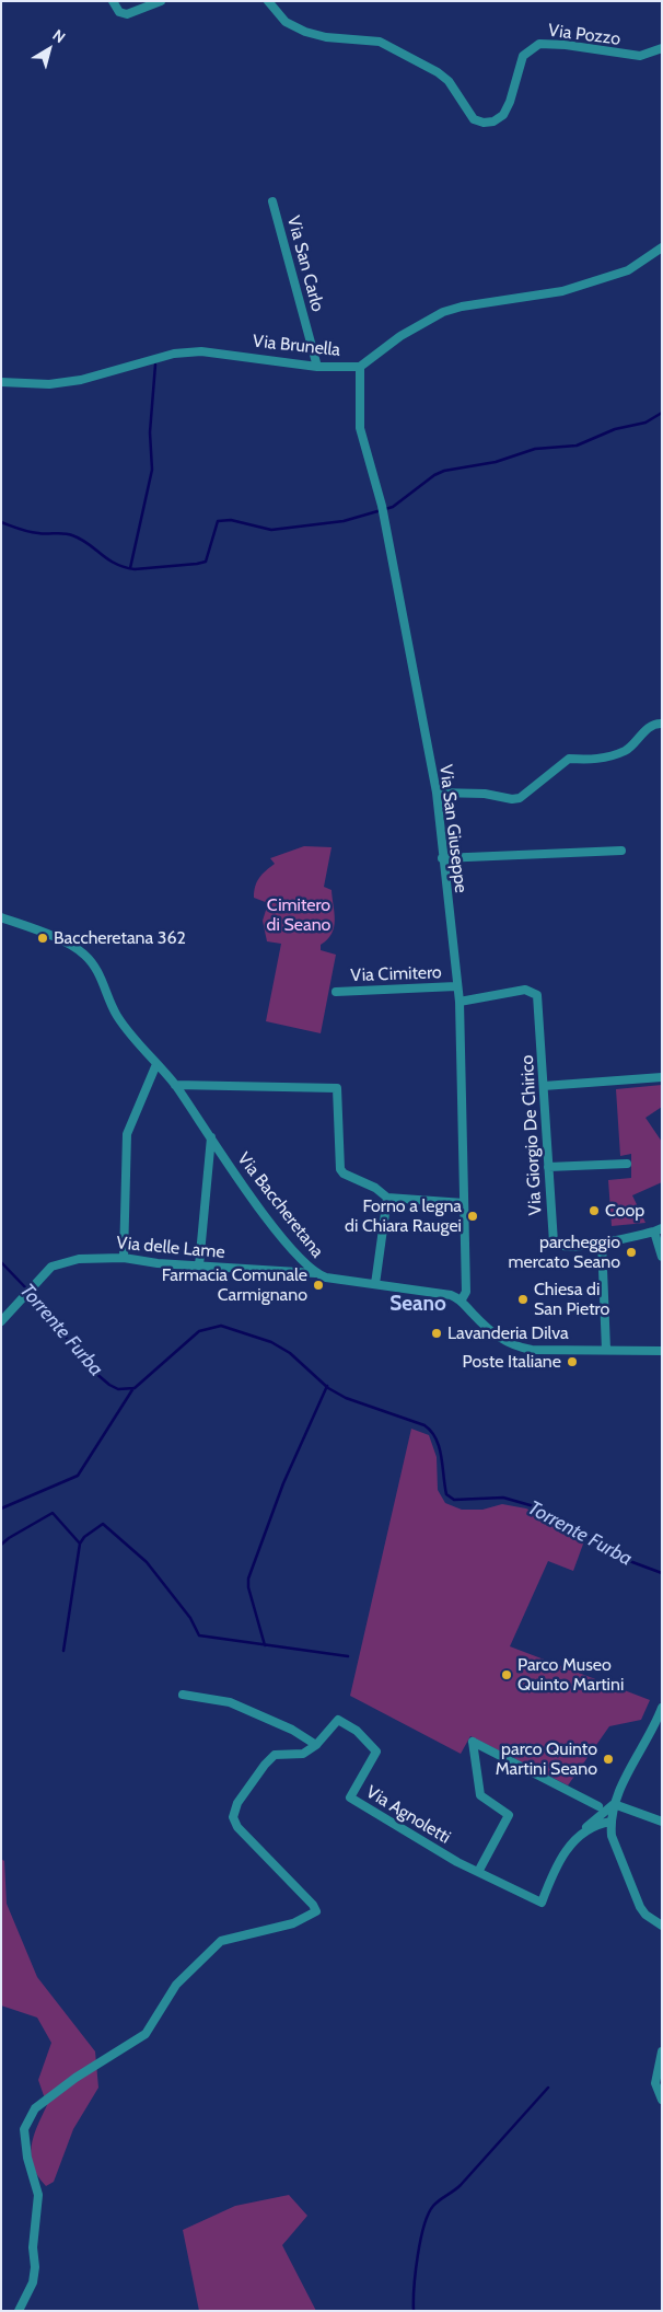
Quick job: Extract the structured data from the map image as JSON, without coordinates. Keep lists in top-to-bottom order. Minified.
{"streets":{"street":["Via Pozzo","Via San Carlo","Via Brunella","Via San Giuseppe","Via Cimitero","Via Giorgio De Chirico","Via Baccheretana","Via delle Lame","Via Agnoletti"]},"crossings":[["Via San Carlo","Via Brunella"],["Via Brunella","Via San Giuseppe"],["Via San Giuseppe","Via Cimitero"],["Via San Giuseppe","Via Giorgio De Chirico"],["Via San Giuseppe","Via Baccheretana"],["Via Baccheretana","Via delle Lame"]],"districts":["Seano"],"water":["Torrente Furba"],"parks":["Cimitero di Seano"],"places":["Baccheretana 362","Coop","Forno a legna di Chiara Raugei","parcheggio mercato Seano","Farmacia Comunale Carmignano","Chiesa di San Pietro","Lavanderia Dilva","Poste Italiane","Parco Museo Quinto Martini","parco Quinto Martini Seano"],"north":"top right"}
